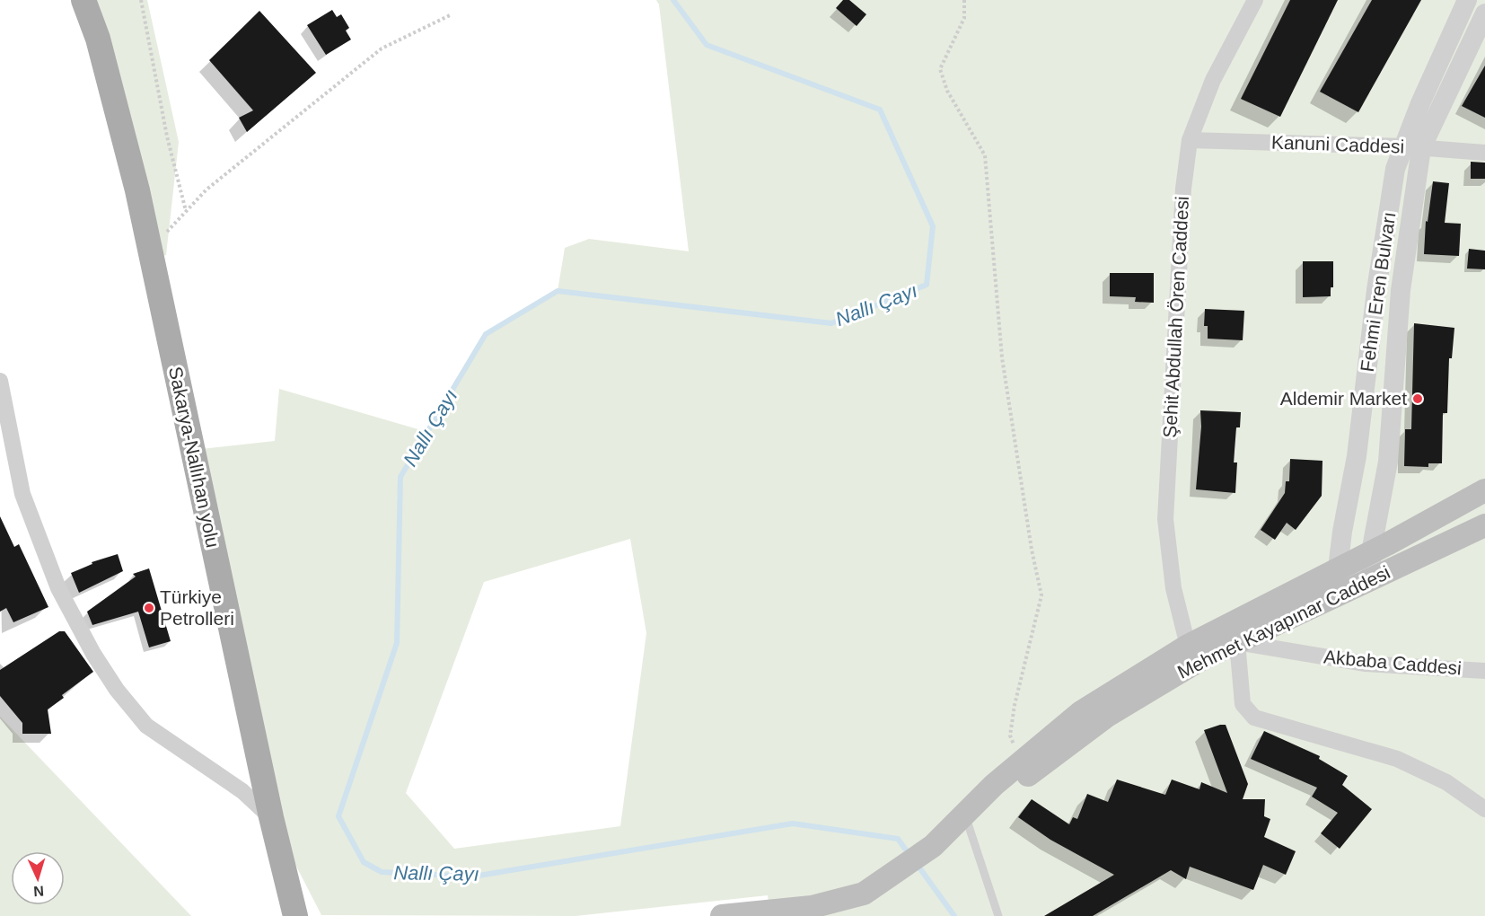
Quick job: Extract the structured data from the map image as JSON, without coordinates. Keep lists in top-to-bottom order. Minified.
{"streets":{"main road":["Sakarya-Nallıhan yolu","Mehmet Kayapınar Caddesi"],"street":["Kanuni Caddesi","Fehmi Eren Bulvarı","Şehit Abdullah Ören Caddesi","Akbaba Caddesi"]},"crossings":[["Kanuni Caddesi","Fehmi Eren Bulvarı"],["Kanuni Caddesi","Şehit Abdullah Ören Caddesi"],["Fehmi Eren Bulvarı","Mehmet Kayapınar Caddesi"],["Şehit Abdullah Ören Caddesi","Mehmet Kayapınar Caddesi"],["Mehmet Kayapınar Caddesi","Akbaba Caddesi"]],"water":["Nallı Çayı"],"places":["Aldemir Market","Türkiye Petrolleri"],"north":"bottom"}
